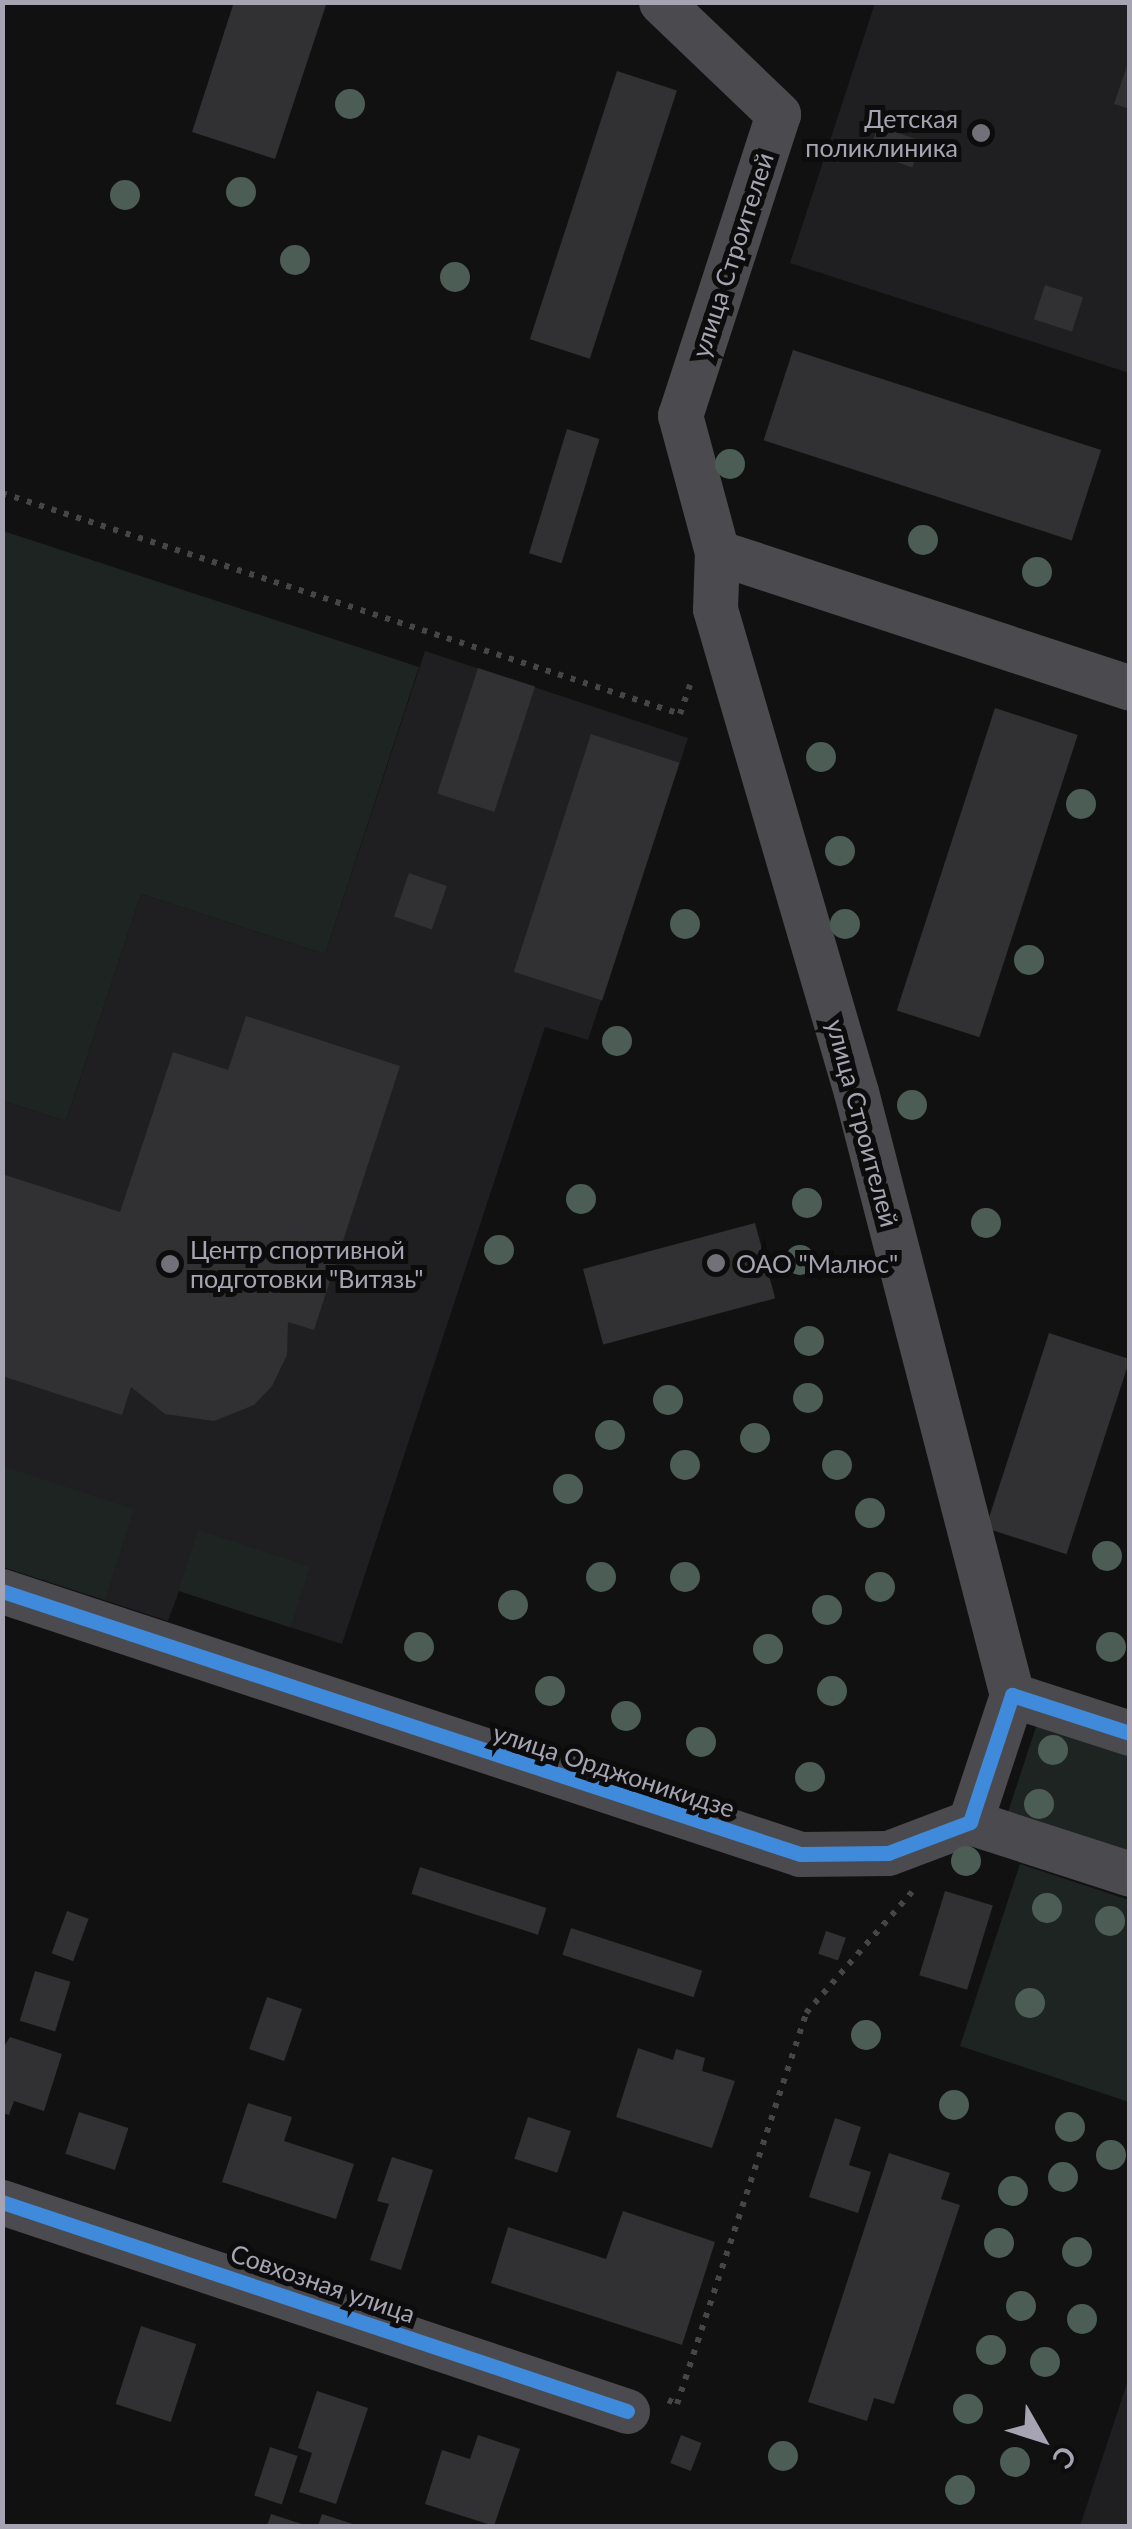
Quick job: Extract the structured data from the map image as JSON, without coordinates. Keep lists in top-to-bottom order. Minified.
{"streets":{"street":["улица Строителей","улица Орджоникидзе","Совхозная улица"]},"places":["Детская поликлиника","ОАО \"Малюс\"","Центр спортивной подготовки \"Витязь\""],"north":"bottom right"}
